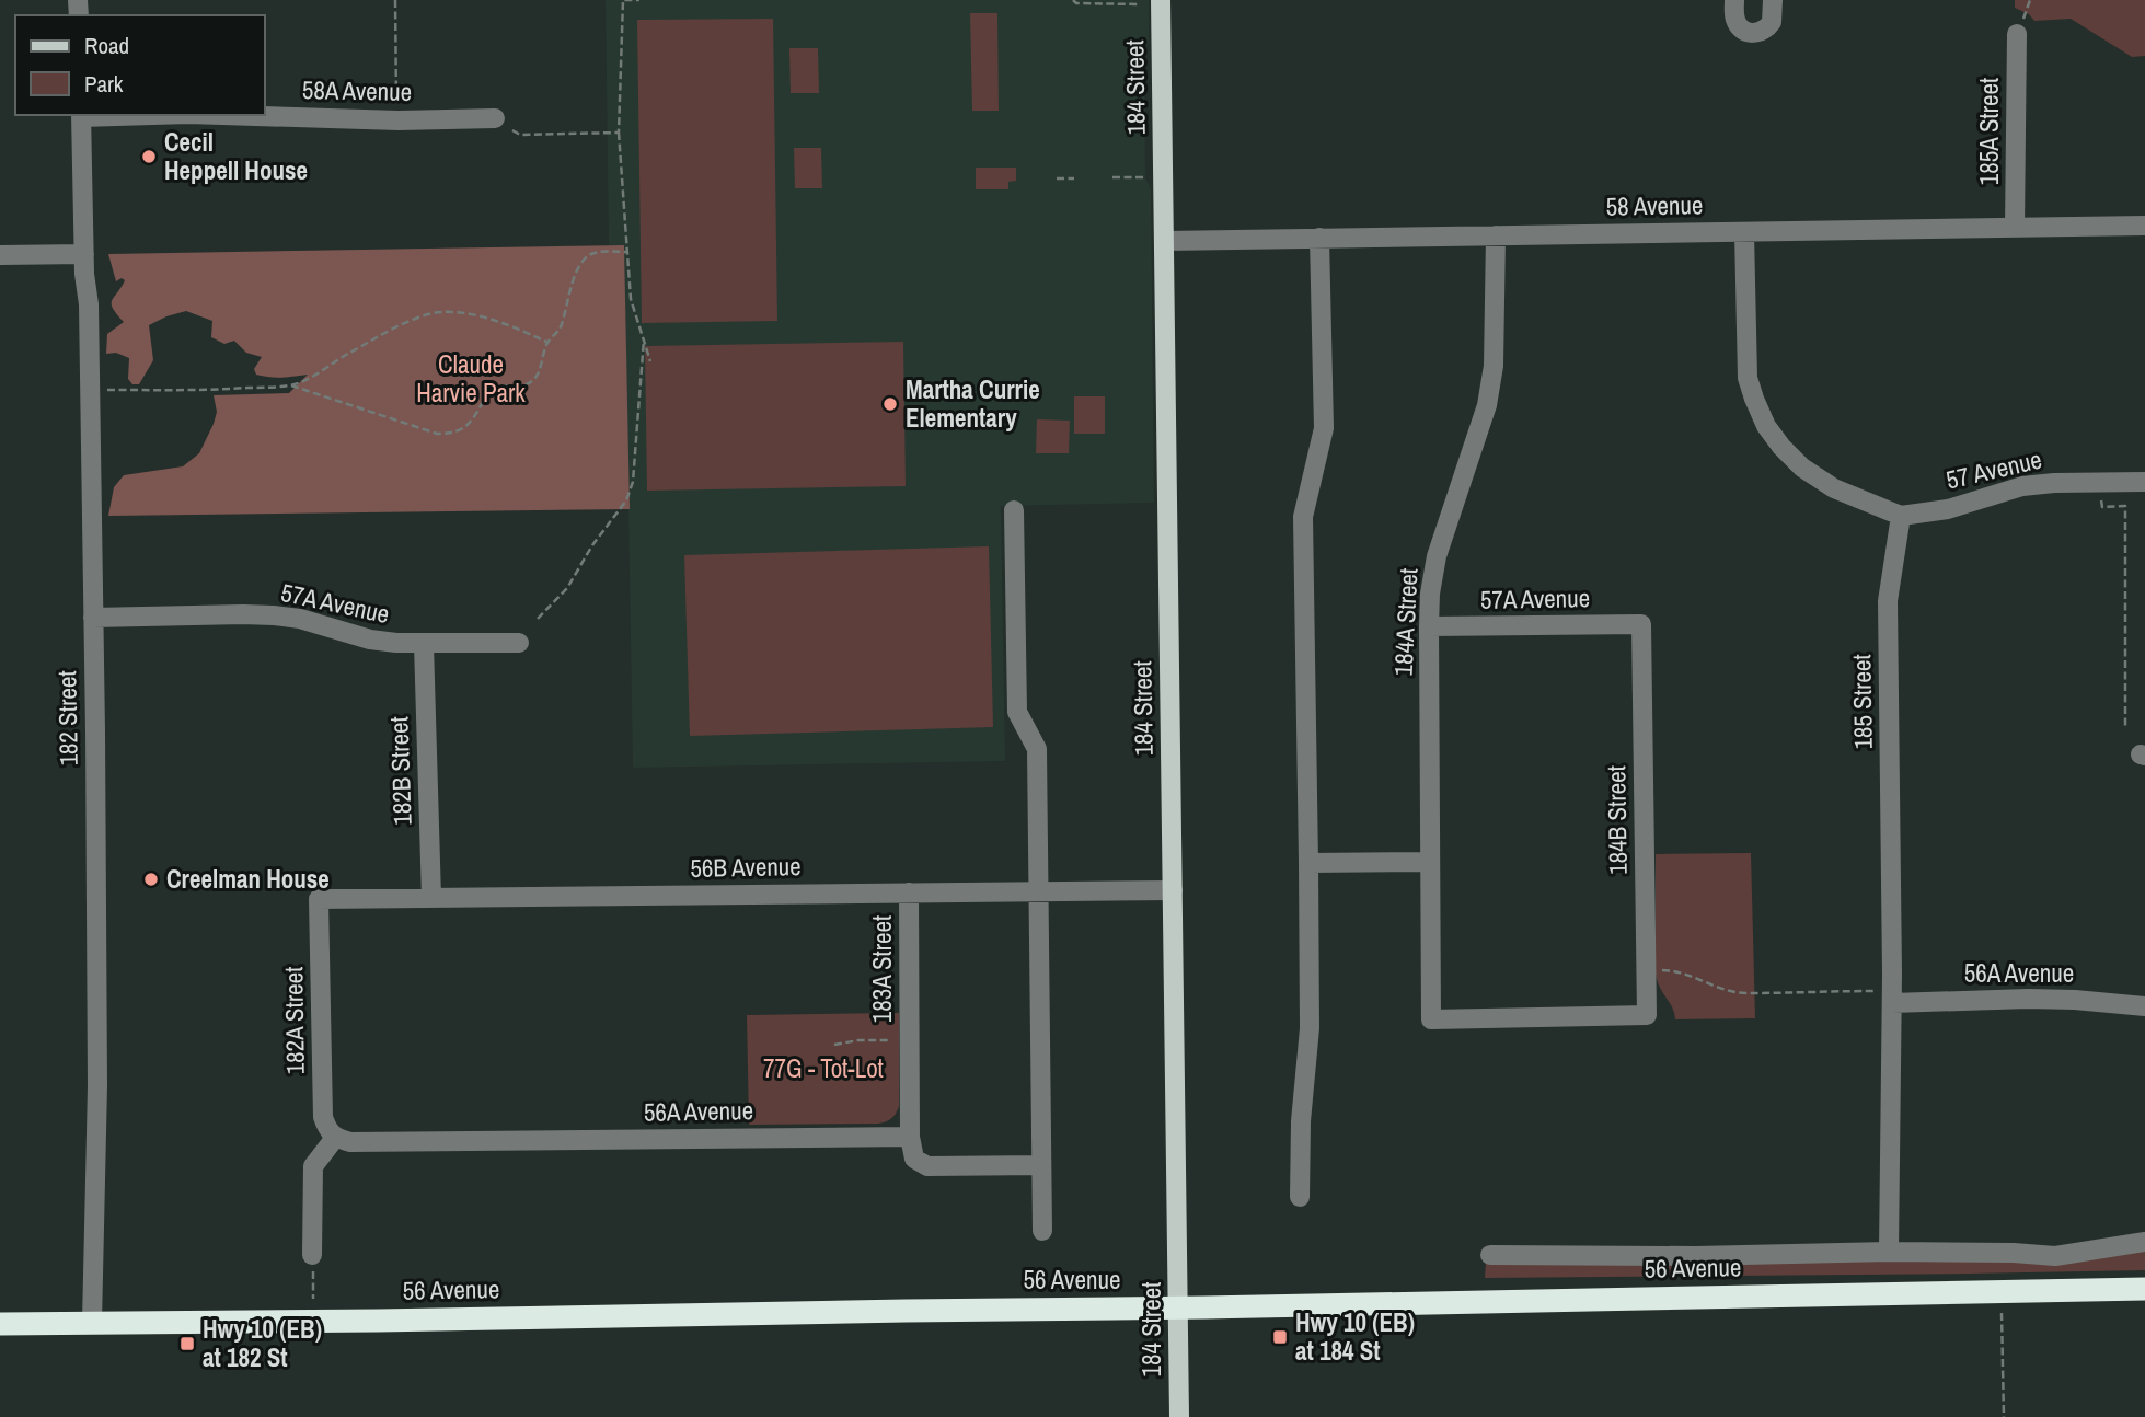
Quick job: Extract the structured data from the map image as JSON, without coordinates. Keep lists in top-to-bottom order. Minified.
{"streets":{"highway":["56 Avenue"],"main road":["184 Street"],"street":["58A Avenue","185A Street","58 Avenue","57 Avenue","57A Avenue","184A Street","185 Street","182 Street","182B Street","184B Street","56B Avenue","183A Street","56A Avenue","182A Street"]},"crossings":[["184 Street","58 Avenue"],["184 Street","56B Avenue"],["184 Street","56 Avenue"],["185A Street","58 Avenue"],["58 Avenue","184A Street"],["57 Avenue","185 Street"],["57A Avenue","184A Street"],["57A Avenue","182 Street"],["57A Avenue","182B Street"],["57A Avenue","184B Street"],["184A Street","184B Street"],["185 Street","56A Avenue"],["185 Street","56 Avenue"],["182 Street","56 Avenue"],["182B Street","56B Avenue"],["56B Avenue","183A Street"],["56B Avenue","182A Street"],["183A Street","56A Avenue"],["56A Avenue","182A Street"]],"parks":["Claude Harvie Park","77G - Tot-Lot"],"places":{"other":["Cecil Heppell House","Martha Currie Elementary","Creelman House"],"transit":["Hwy 10 (EB) at 184 St","Hwy 10 (EB) at 182 St"]},"legend":["Road","Park"]}
